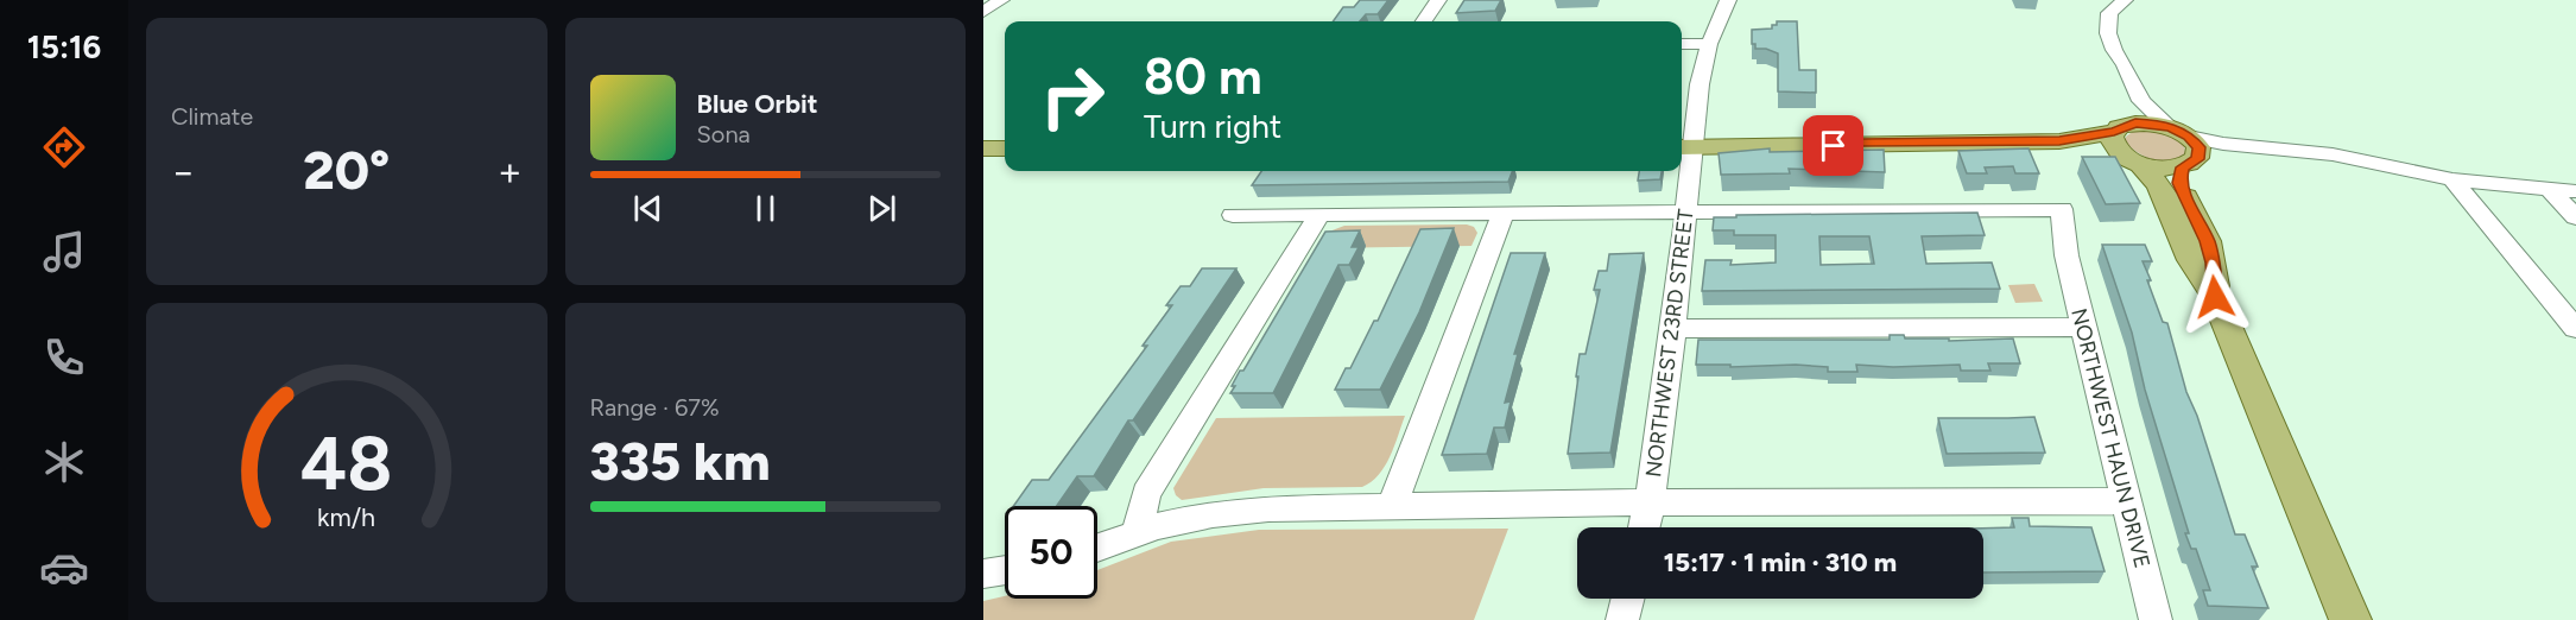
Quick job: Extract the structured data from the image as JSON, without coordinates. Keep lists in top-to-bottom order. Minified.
{"streets":{"street":["NORTHWEST 23RD STREET","NORTHWEST HAUN DRIVE"]},"crossings":[["NORTHWEST 23RD STREET","NORTHWEST HAUN DRIVE"]],"page":{"tabs":"15:16","tile":["Climate",["Range · 67%","335 km"]],"turn":["80 m","Turn right"],"song":["Blue Orbit","Sona"],"heat":["−","20°","+"],"limit":"50","trip":"15:17 · 1 min · 310 m","gauge":["48","km/h"]}}
